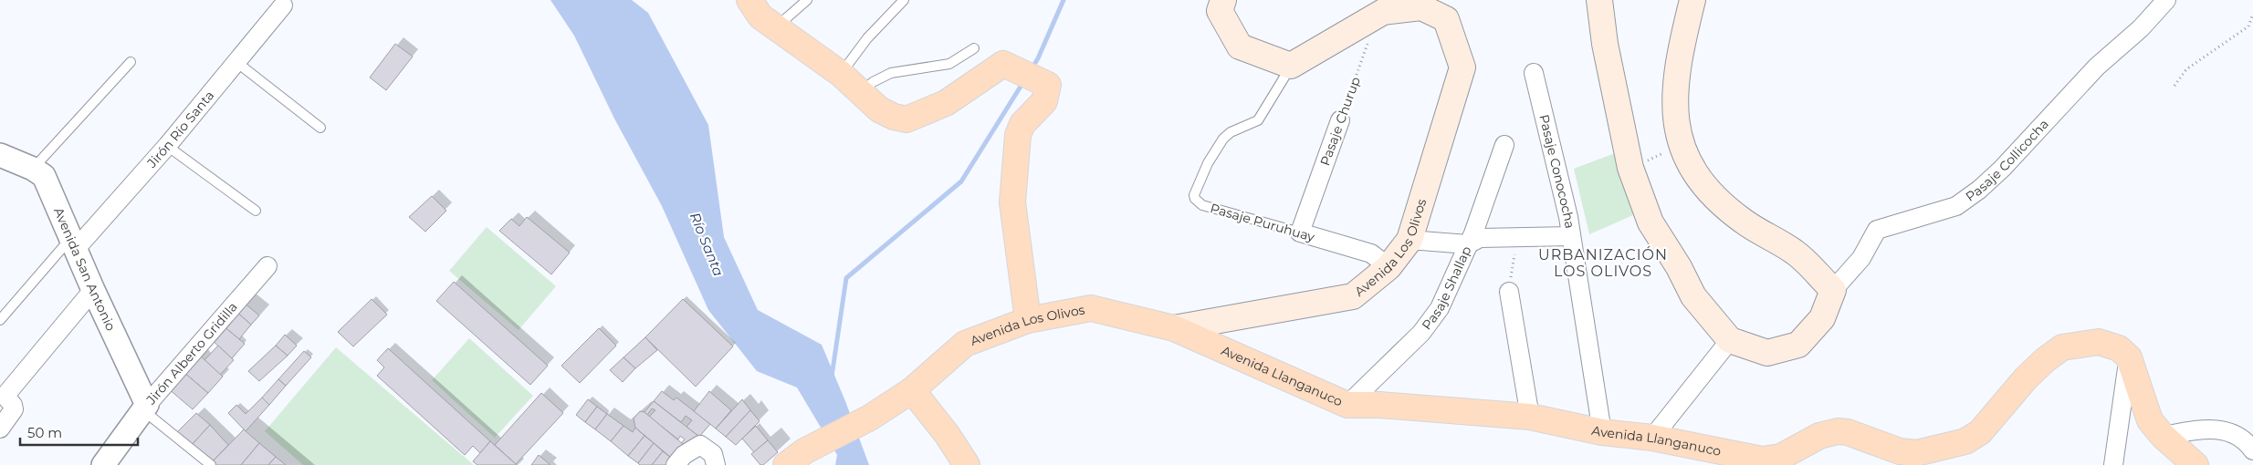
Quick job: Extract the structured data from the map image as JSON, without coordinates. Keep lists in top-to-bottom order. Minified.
{"streets":{"main road":["Avenida Los Olivos","Avenida Llanganuco"],"street":["Pasaje Churup","Jirón Río Santa","Pasaje Collicocha","Pasaje Conococha","Pasaje Puruhuay","Avenida San Antonio","Pasaje Shallap","Jirón Alberto Gridilla"]},"crossings":[["Pasaje Churup","Pasaje Puruhuay"],["Jirón Río Santa","Avenida San Antonio"],["Pasaje Conococha","Avenida Llanganuco"],["Pasaje Puruhuay","Avenida Los Olivos"],["Avenida Los Olivos","Avenida Llanganuco"],["Avenida San Antonio","Jirón Alberto Gridilla"],["Pasaje Shallap","Avenida Llanganuco"]],"districts":["URBANIZACIÓN LOS OLIVOS"],"water":["Río Santa"],"scale_bar":"50 m"}
